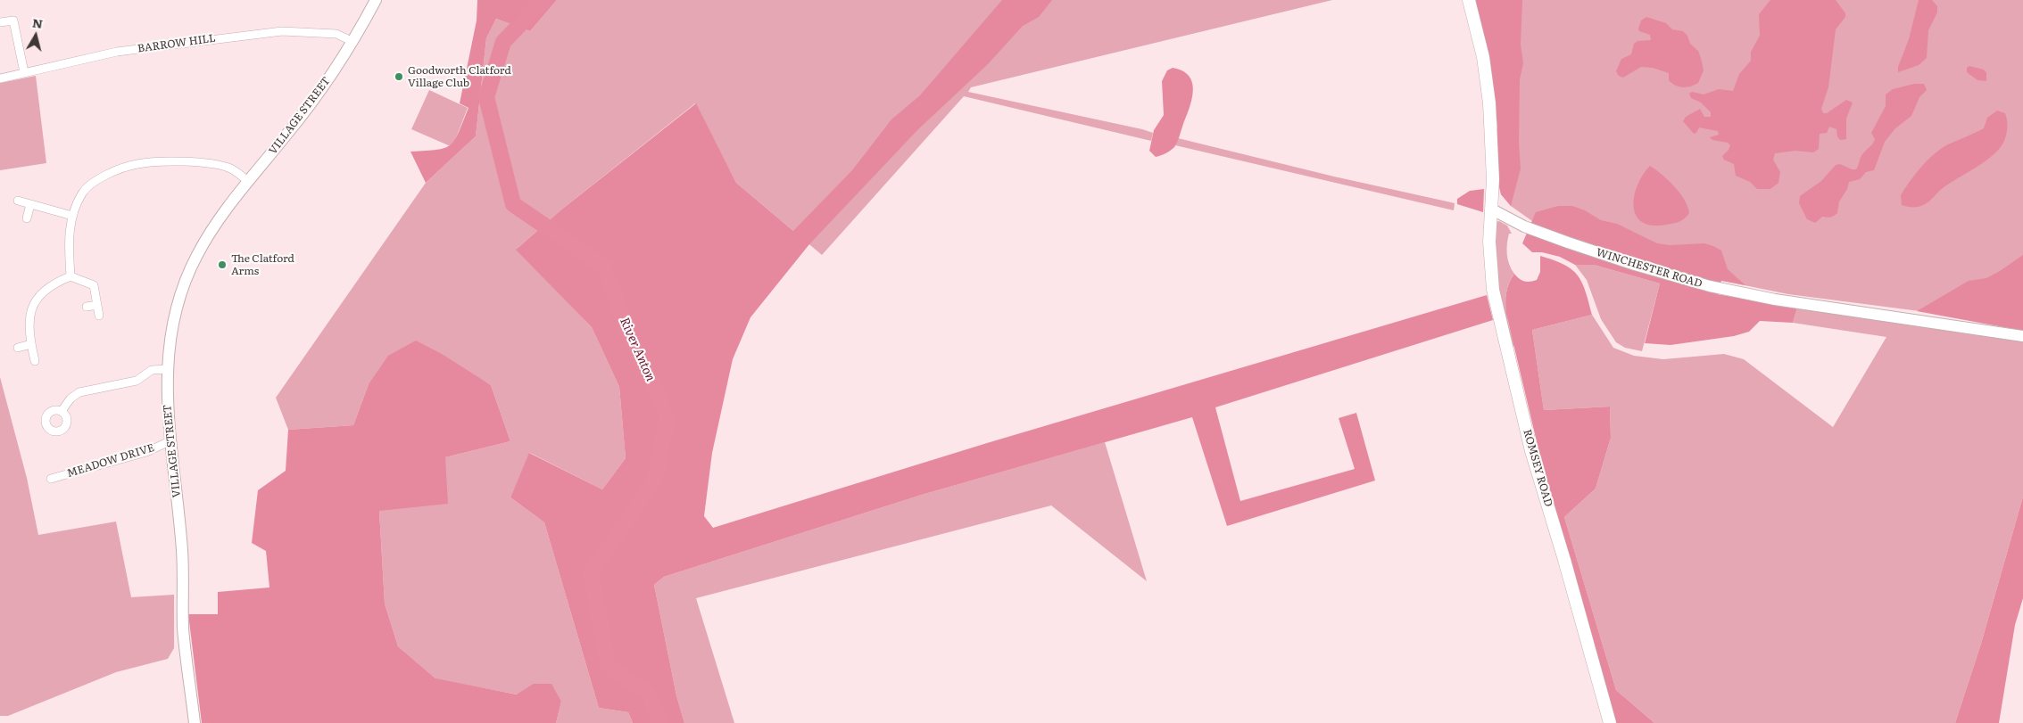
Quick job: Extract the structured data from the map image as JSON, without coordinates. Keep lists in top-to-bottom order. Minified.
{"streets":{"main road":["ROMSEY ROAD"],"street":["BARROW HILL","VILLAGE STREET","WINCHESTER ROAD","MEADOW DRIVE"]},"crossings":[["BARROW HILL","VILLAGE STREET"],["VILLAGE STREET","MEADOW DRIVE"],["WINCHESTER ROAD","ROMSEY ROAD"]],"water":["River Anton"],"places":["Goodworth Clatford Village Club","The Clatford Arms"],"north":"top"}
